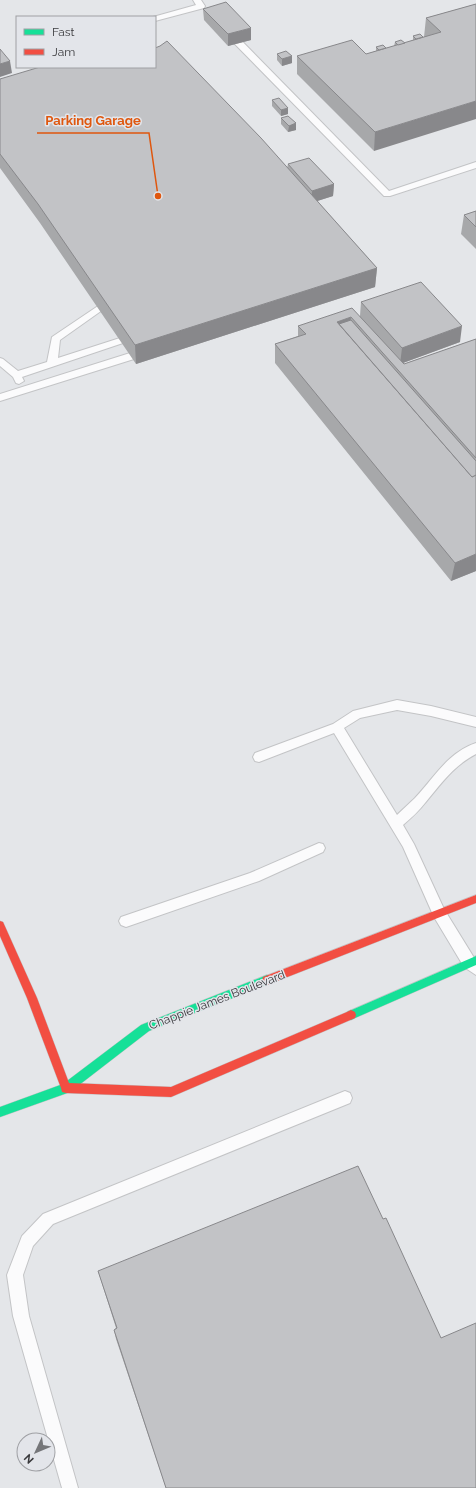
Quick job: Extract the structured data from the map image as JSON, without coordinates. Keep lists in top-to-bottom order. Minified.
{"streets":{"street":["Chappie James Boulevard"]},"places":["Parking Garage"],"legend":["Fast","Jam"],"north":"bottom left"}
